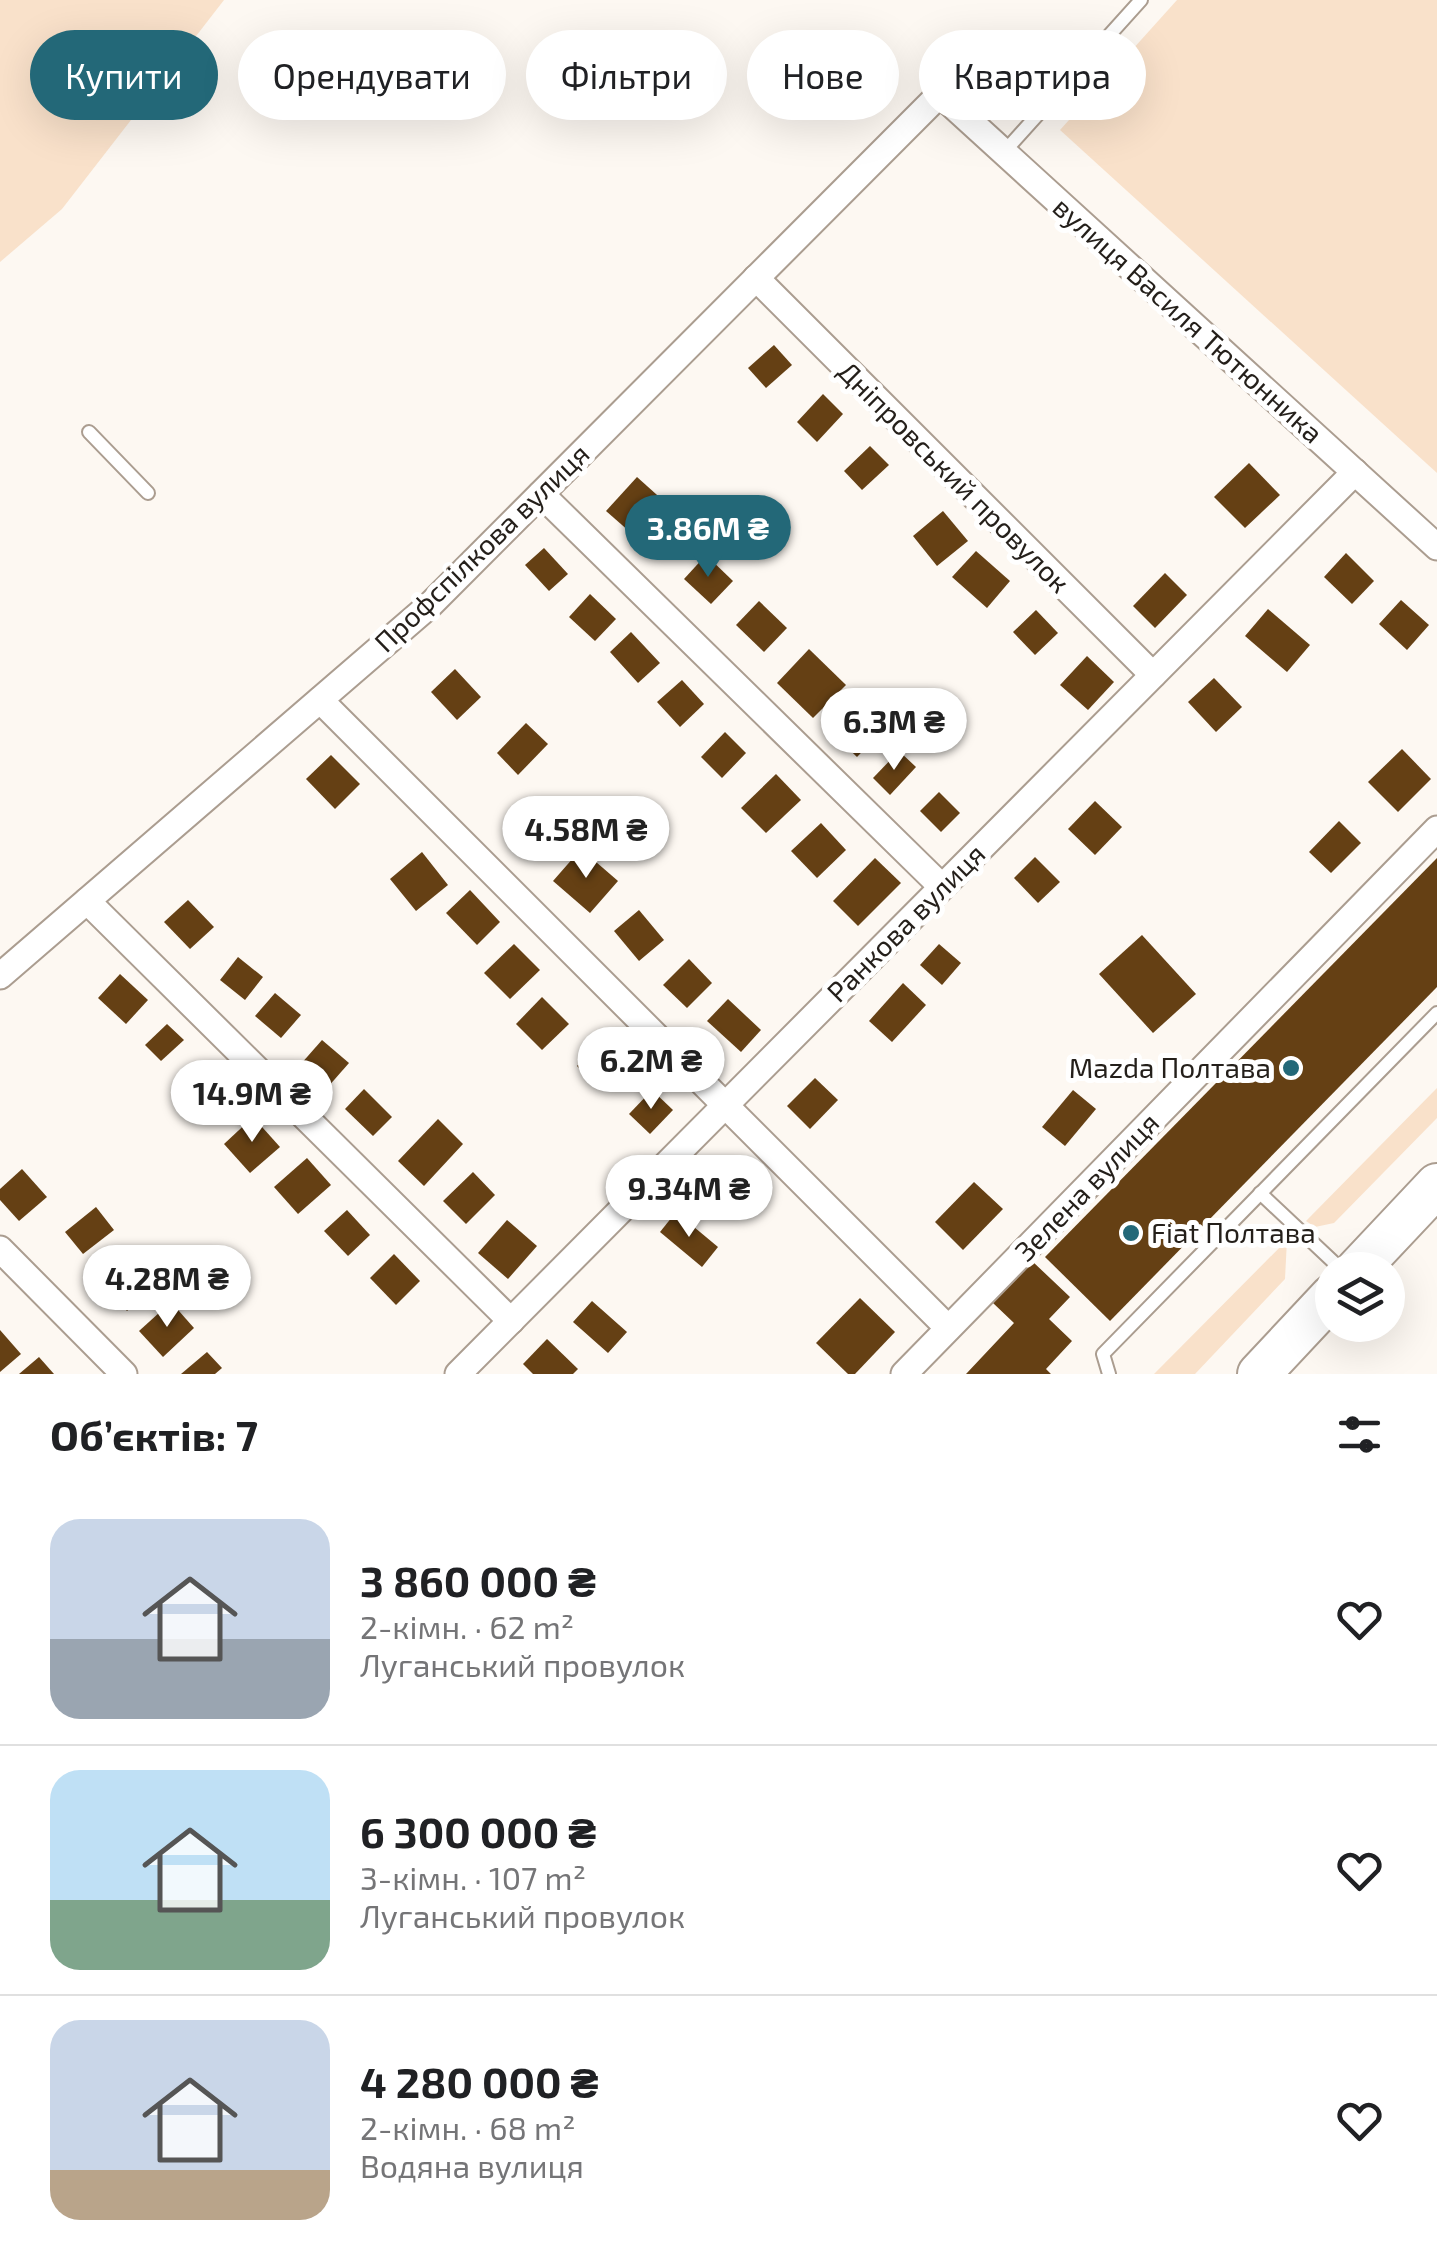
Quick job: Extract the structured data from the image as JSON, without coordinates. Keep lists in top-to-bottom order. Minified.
{"streets":{"street":["вулиця Василя Тютюнника","Дніпровський провулок","Профспілкова вулиця","Ранкова вулиця","Зелена вулиця"]},"crossings":[["вулиця Василя Тютюнника","Ранкова вулиця"],["Дніпровський провулок","Профспілкова вулиця"],["Дніпровський провулок","Ранкова вулиця"]],"places":["Mazda Полтава","Fiat Полтава"],"page":{"chip":["Купити","Орендувати","Фільтри","Нове","Квартира"],"price":["3.86M ₴","6.3M ₴","4.58M ₴","6.2M ₴","14.9M ₴","9.34M ₴","4.28M ₴"],"heading":"Об’єктів: 7","list":[{"name":"3 860 000 ₴","note":"2-кімн. · 62 m² · Луганський провулок"},{"name":"6 300 000 ₴","note":"3-кімн. · 107 m² · Луганський провулок"},{"name":"4 280 000 ₴","note":"2-кімн. · 68 m² · Водяна вулиця"}]}}
